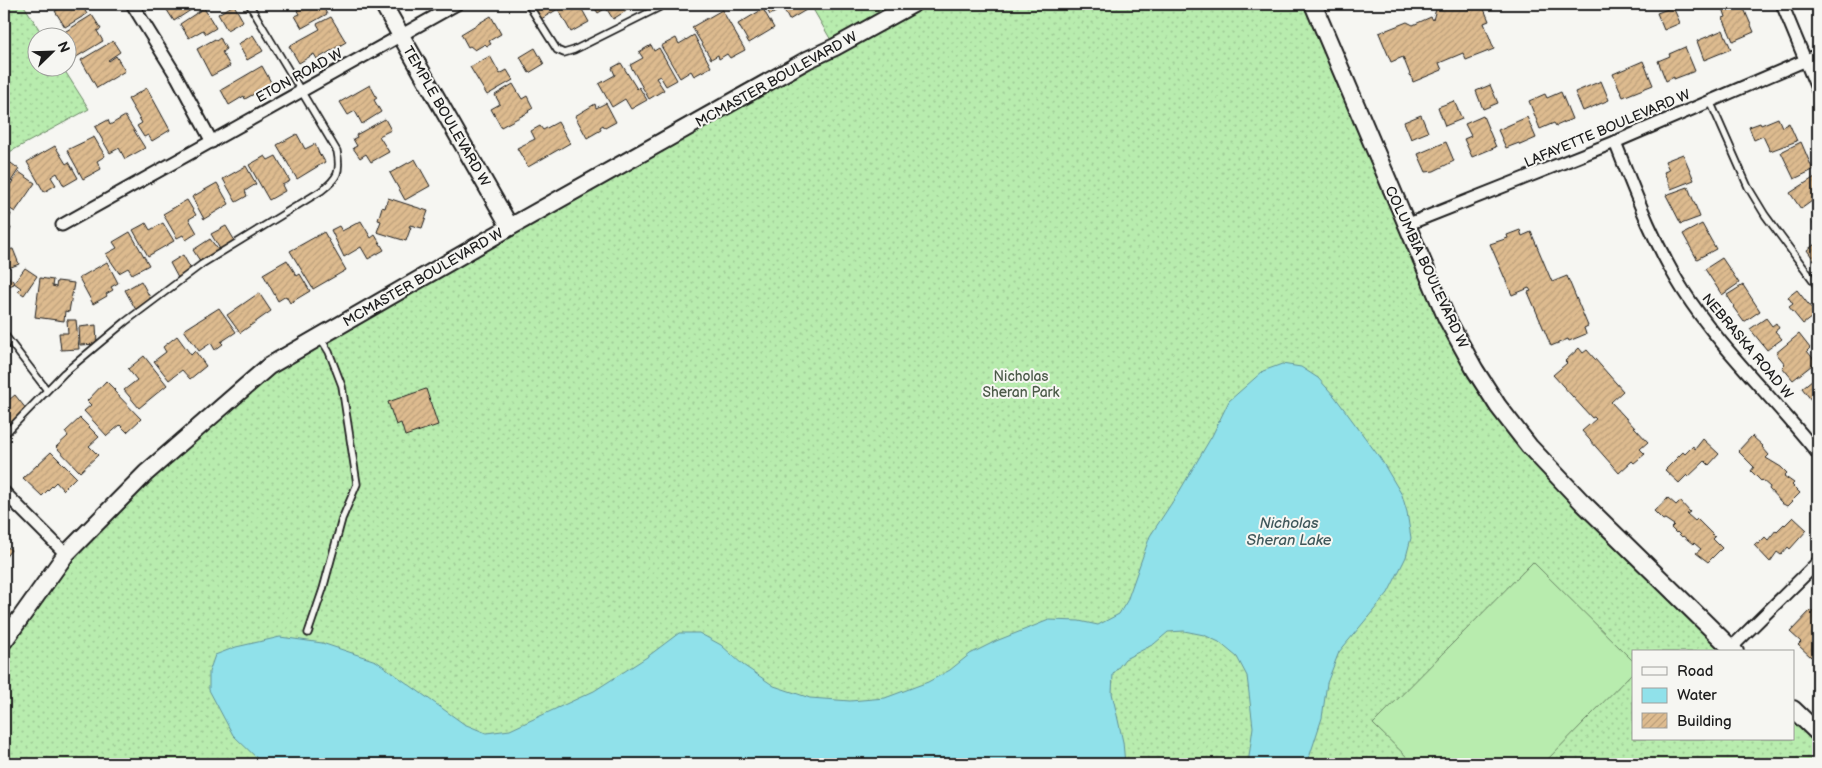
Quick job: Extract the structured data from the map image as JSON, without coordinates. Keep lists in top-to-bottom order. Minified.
{"streets":{"street":["ETON ROAD W","MCMASTER BOULEVARD W","TEMPLE BOULEVARD W","LAFAYETTE BOULEVARD W","COLUMBIA BOULEVARD W","NEBRASKA ROAD W"]},"crossings":[["ETON ROAD W","TEMPLE BOULEVARD W"],["MCMASTER BOULEVARD W","TEMPLE BOULEVARD W"],["LAFAYETTE BOULEVARD W","COLUMBIA BOULEVARD W"],["LAFAYETTE BOULEVARD W","NEBRASKA ROAD W"]],"water":["Nicholas Sheran Lake"],"parks":["Nicholas Sheran Park"],"legend":["Road","Water","Building"],"north":"top right"}
